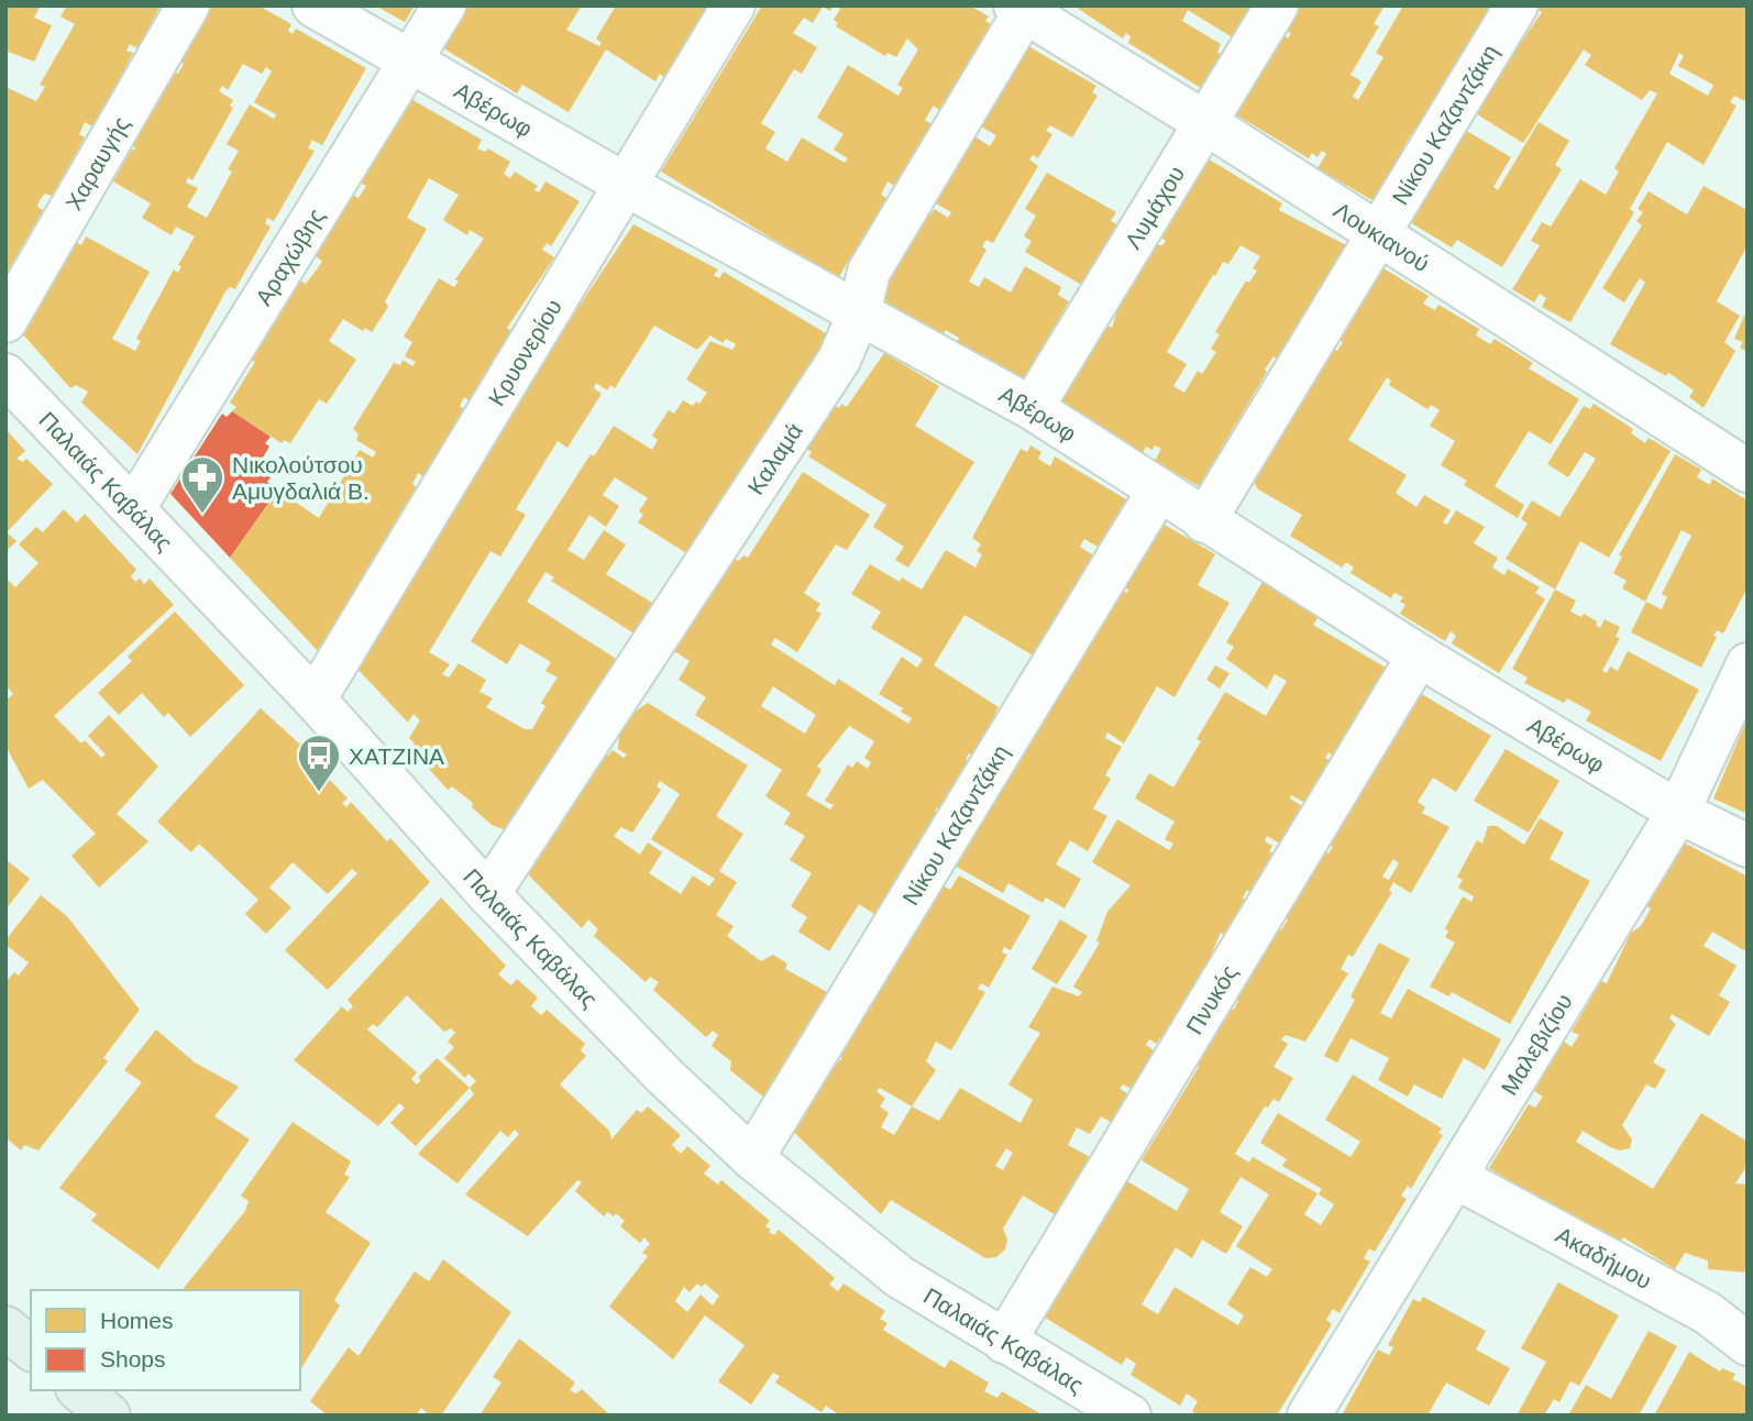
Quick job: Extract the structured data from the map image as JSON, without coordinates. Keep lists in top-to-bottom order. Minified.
{"streets":{"street":["Αβέρωφ","Νίκου Καζαντζάκη","Χαραυγής","Λυμάχου","Λουκιανού","Αραχώβης","Κρυονερίου","Καλαμά","Παλαιάς Καβάλας","Πνυκός","Μαλεβιζίου","Ακαδήμου"]},"crossings":[["Αβέρωφ","Νίκου Καζαντζάκη"],["Αβέρωφ","Λυμάχου"],["Αβέρωφ","Αραχώβης"],["Αβέρωφ","Κρυονερίου"],["Αβέρωφ","Καλαμά"],["Αβέρωφ","Πνυκός"],["Αβέρωφ","Μαλεβιζίου"],["Νίκου Καζαντζάκη","Λουκιανού"],["Νίκου Καζαντζάκη","Παλαιάς Καβάλας"],["Λυμάχου","Λουκιανού"],["Λουκιανού","Καλαμά"],["Αραχώβης","Παλαιάς Καβάλας"],["Κρυονερίου","Παλαιάς Καβάλας"],["Καλαμά","Παλαιάς Καβάλας"],["Παλαιάς Καβάλας","Πνυκός"],["Μαλεβιζίου","Ακαδήμου"]],"places":{"pharmacy":["Νικολούτσου Αμυγδαλιά Β."],"bus stop":["ΧΑΤΖΙΝΑ"]},"legend":["Homes","Shops"]}
